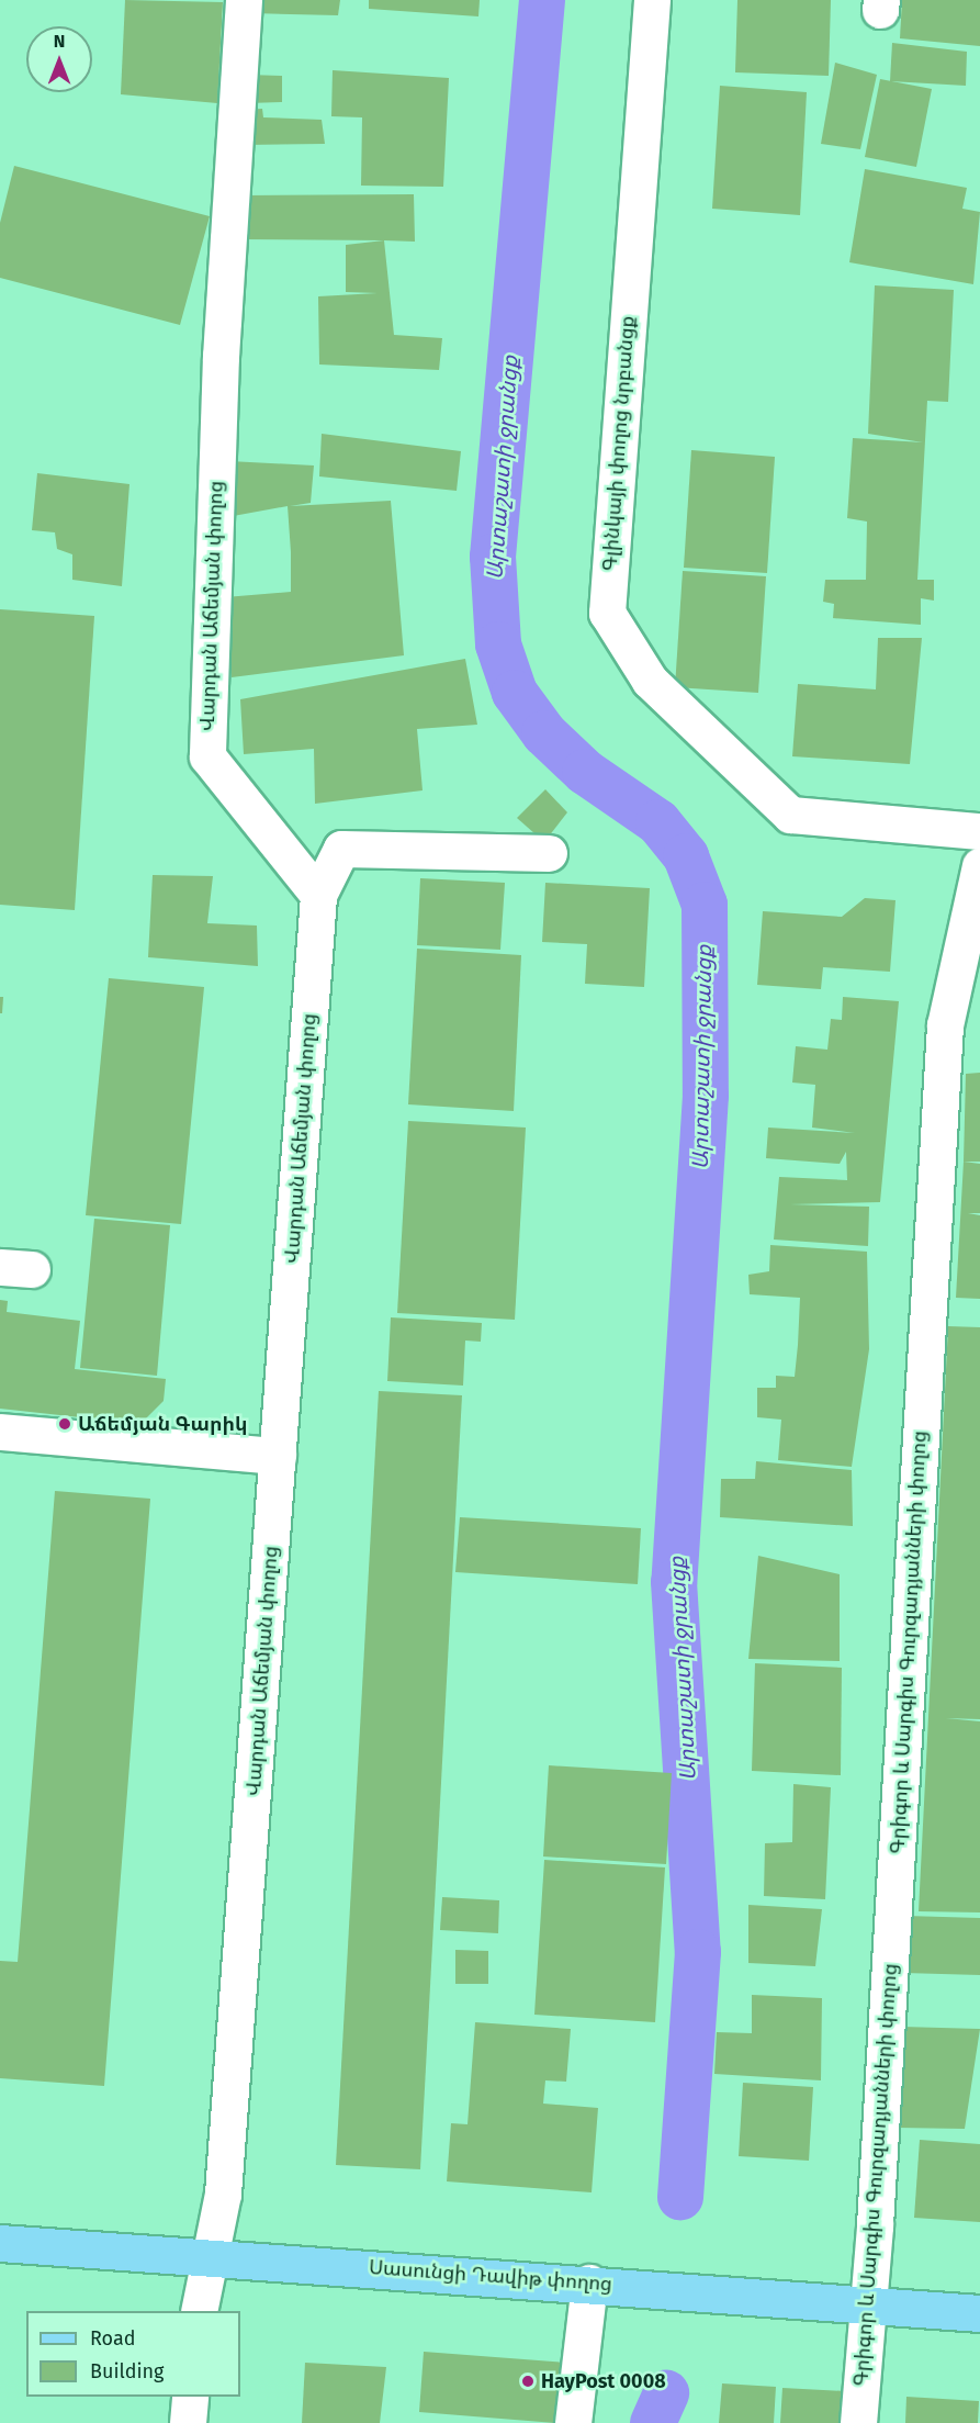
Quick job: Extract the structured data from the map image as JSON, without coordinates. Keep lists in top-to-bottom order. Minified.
{"streets":{"main road":["Սասունցի Դավիթ փողոց"],"street":["Գլինկայի փողոց նրբանցք","Վարդան Աճեմյան փողոց","Գրիգոր և Սարգիս Գուրզադյանների փողոց"]},"crossings":[["Վարդան Աճեմյան փողոց","Սասունցի Դավիթ փողոց"],["Գրիգոր և Սարգիս Գուրզադյանների փողոց","Սասունցի Դավիթ փողոց"]],"water":["Արտաշատի ջրանցք"],"places":["Աճեմյան Գարիկ","HayPost 0008"],"legend":["Road","Building"],"north":"top"}
